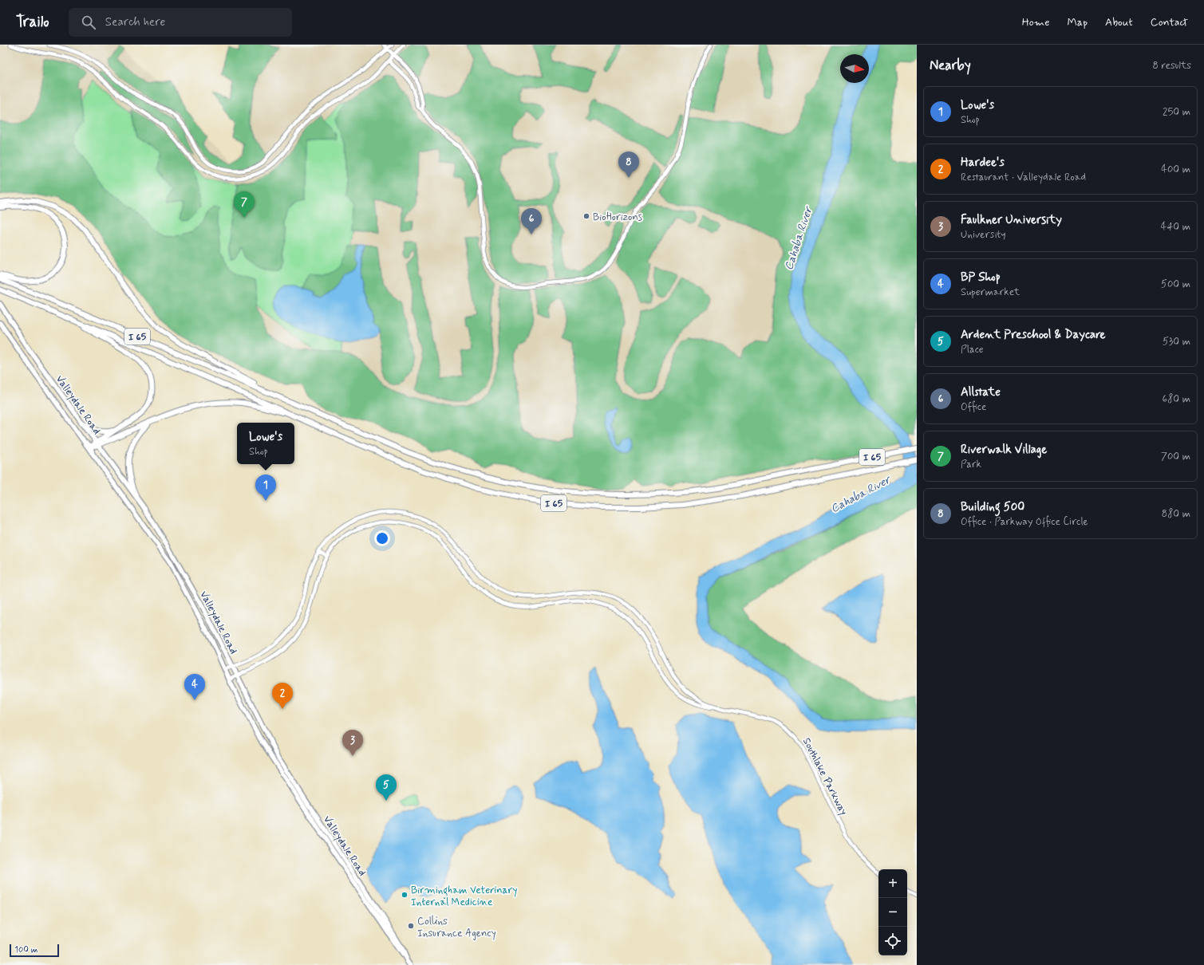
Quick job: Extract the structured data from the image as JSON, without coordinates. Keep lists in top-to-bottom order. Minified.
{"streets":{"highway":["I 65"],"main road":["Valleydale Road"],"street":["Southlake Parkway"]},"crossings":[["Valleydale Road","Southlake Parkway"]],"water":["Cahaba River"],"places":["BioHorizons","Birmingham Veterinary Internal Medicine","Collins Insurance Agency"],"scale_bar":"100 m","north":"right","page":{"header":"Trailo","search":"Search here","nav":["Home","Map","About","Contact"],"heading":["Nearby","8 results"],"list":[{"mark":"1","name":"Lowe's","note":"Shop","value":"250 m"},{"mark":"2","name":"Hardee's","note":"Restaurant · Valleydale Road","value":"400 m"},{"mark":"3","name":"Faulkner University","note":"University","value":"440 m"},{"mark":"4","name":"BP Shop","note":"Supermarket","value":"500 m"},{"mark":"5","name":"Ardent Preschool & Daycare","note":"Place","value":"530 m"},{"mark":"6","name":"Allstate","note":"Office","value":"680 m"},{"mark":"7","name":"Riverwalk Village","note":"Park","value":"700 m"},{"mark":"8","name":"Building 500","note":"Office · Parkway Office Circle","value":"880 m"}],"pins":["8","7","6","1","4","2","3","5"],"popup":["Lowe's","Shop"],"map_buttons":["+","−"],"scale":"100 m"}}
